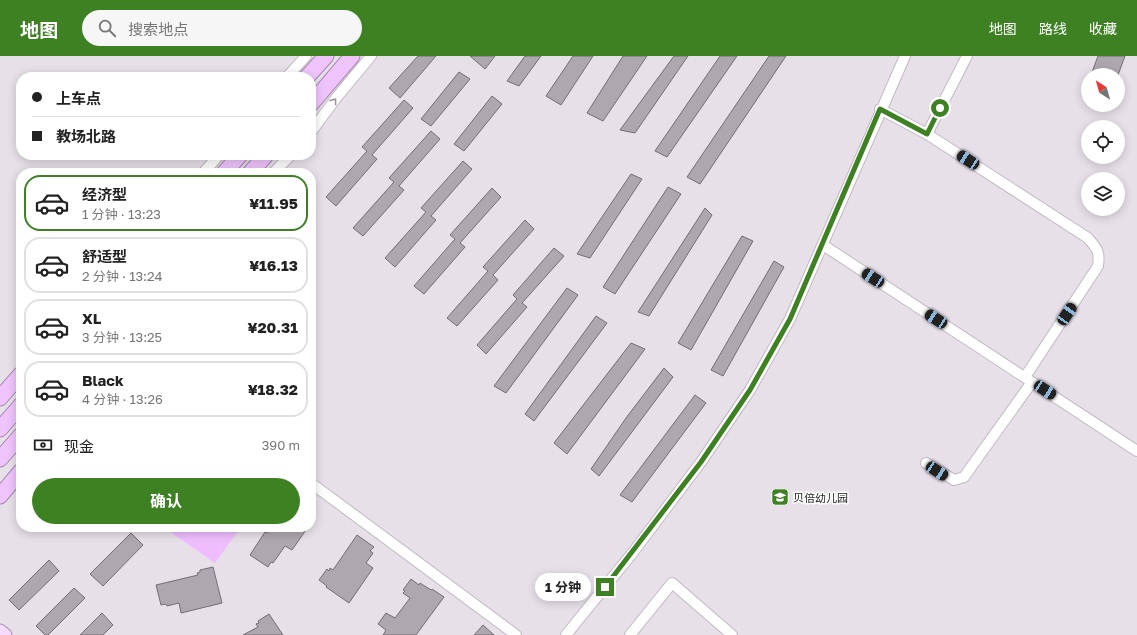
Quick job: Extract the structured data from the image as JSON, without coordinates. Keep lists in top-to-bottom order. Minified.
{"places":{"school or university":["贝倍幼儿园"]},"north":"top left","page":{"header":"地图","search":"搜索地点","nav":["地图","路线","收藏"],"banner":["上车点","教场北路"],"list":[{"name":"经济型","note":"1 分钟 · 13:23","value":"¥11.95"},{"name":"舒适型","note":"2 分钟 · 13:24","value":"¥16.13"},{"name":"XL","note":"3 分钟 · 13:25","value":"¥20.31"},{"name":"Black","note":"4 分钟 · 13:26","value":"¥18.32"}],"pay":["现金","390 m"],"buttons":"确认","bubble":"1 分钟"}}
